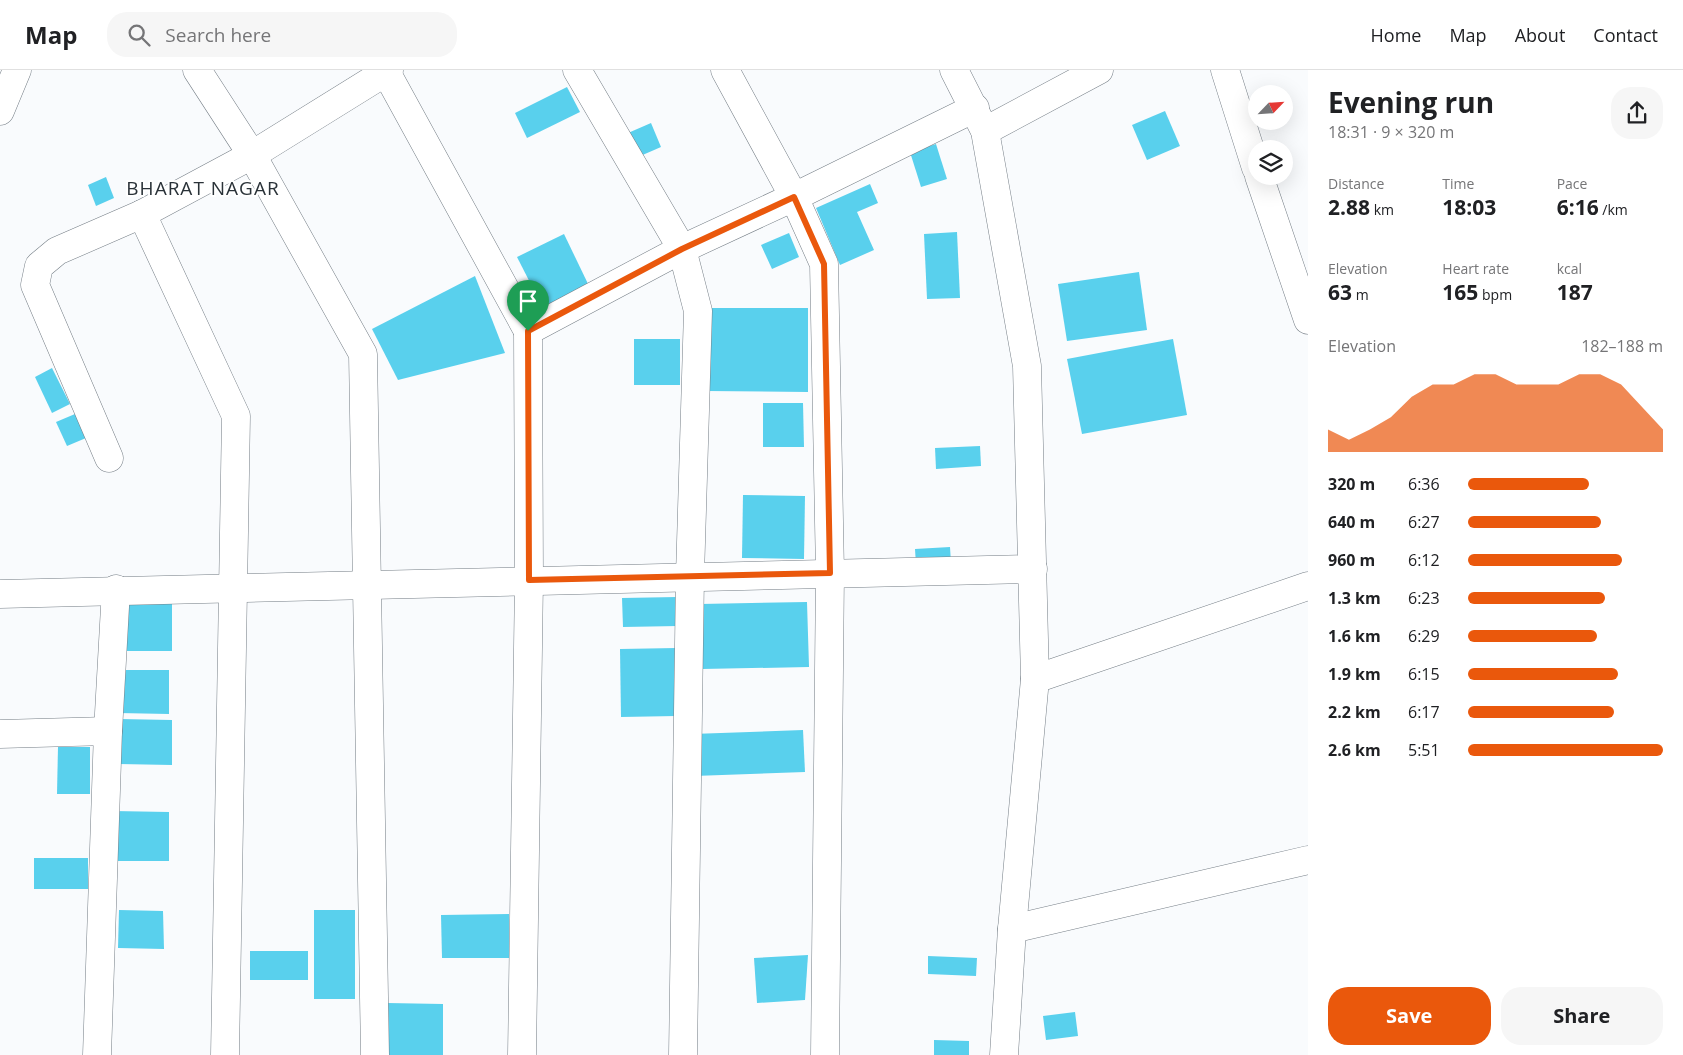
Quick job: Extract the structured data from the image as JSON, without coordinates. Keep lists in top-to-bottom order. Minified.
{"districts":["BHARAT NAGAR"],"north":"top right","page":{"header":"Map","search":"Search here","nav":["Home","Map","About","Contact"],"heading":["Evening run","18:31 · 9 × 320 m"],"stats":[["Distance","2.88 km"],["Time","18:03"],["Pace","6:16 /km"],["Elevation","63 m"],["Heart rate","165 bpm"],["kcal","187"]],"chart":["Elevation","182–188 m"],"list":[{"name":"320 m","note":"6:36"},{"name":"640 m","note":"6:27"},{"name":"960 m","note":"6:12"},{"name":"1.3 km","note":"6:23"},{"name":"1.6 km","note":"6:29"},{"name":"1.9 km","note":"6:15"},{"name":"2.2 km","note":"6:17"},{"name":"2.6 km","note":"5:51"}],"buttons":["Save","Share"]}}
